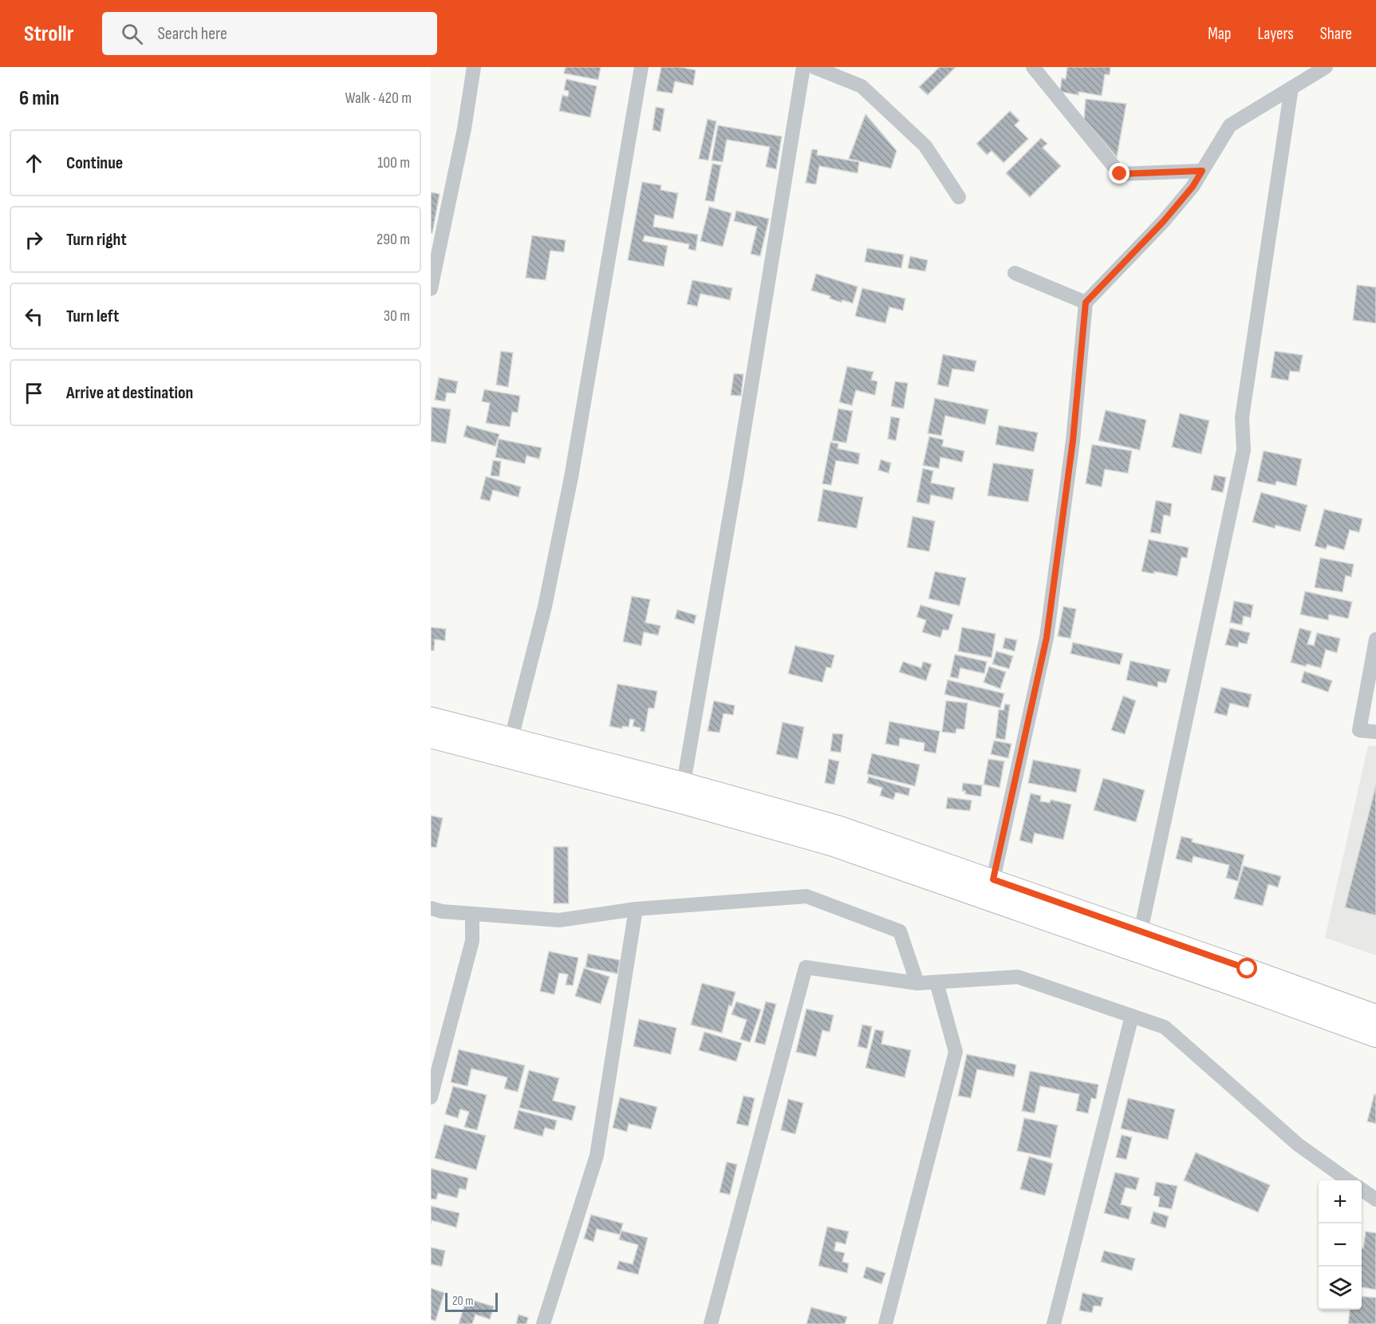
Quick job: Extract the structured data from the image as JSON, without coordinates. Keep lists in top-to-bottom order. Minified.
{"scale_bar":"20 m","page":{"header":"Strollr","search":"Search here","nav":["Map","Layers","Share"],"heading":["6 min","Walk · 420 m"],"list":[["Continue","100 m"],["Turn right","290 m"],["Turn left","30 m"],"Arrive at destination"],"map_buttons":["+","−"],"scale":"20 m"}}
